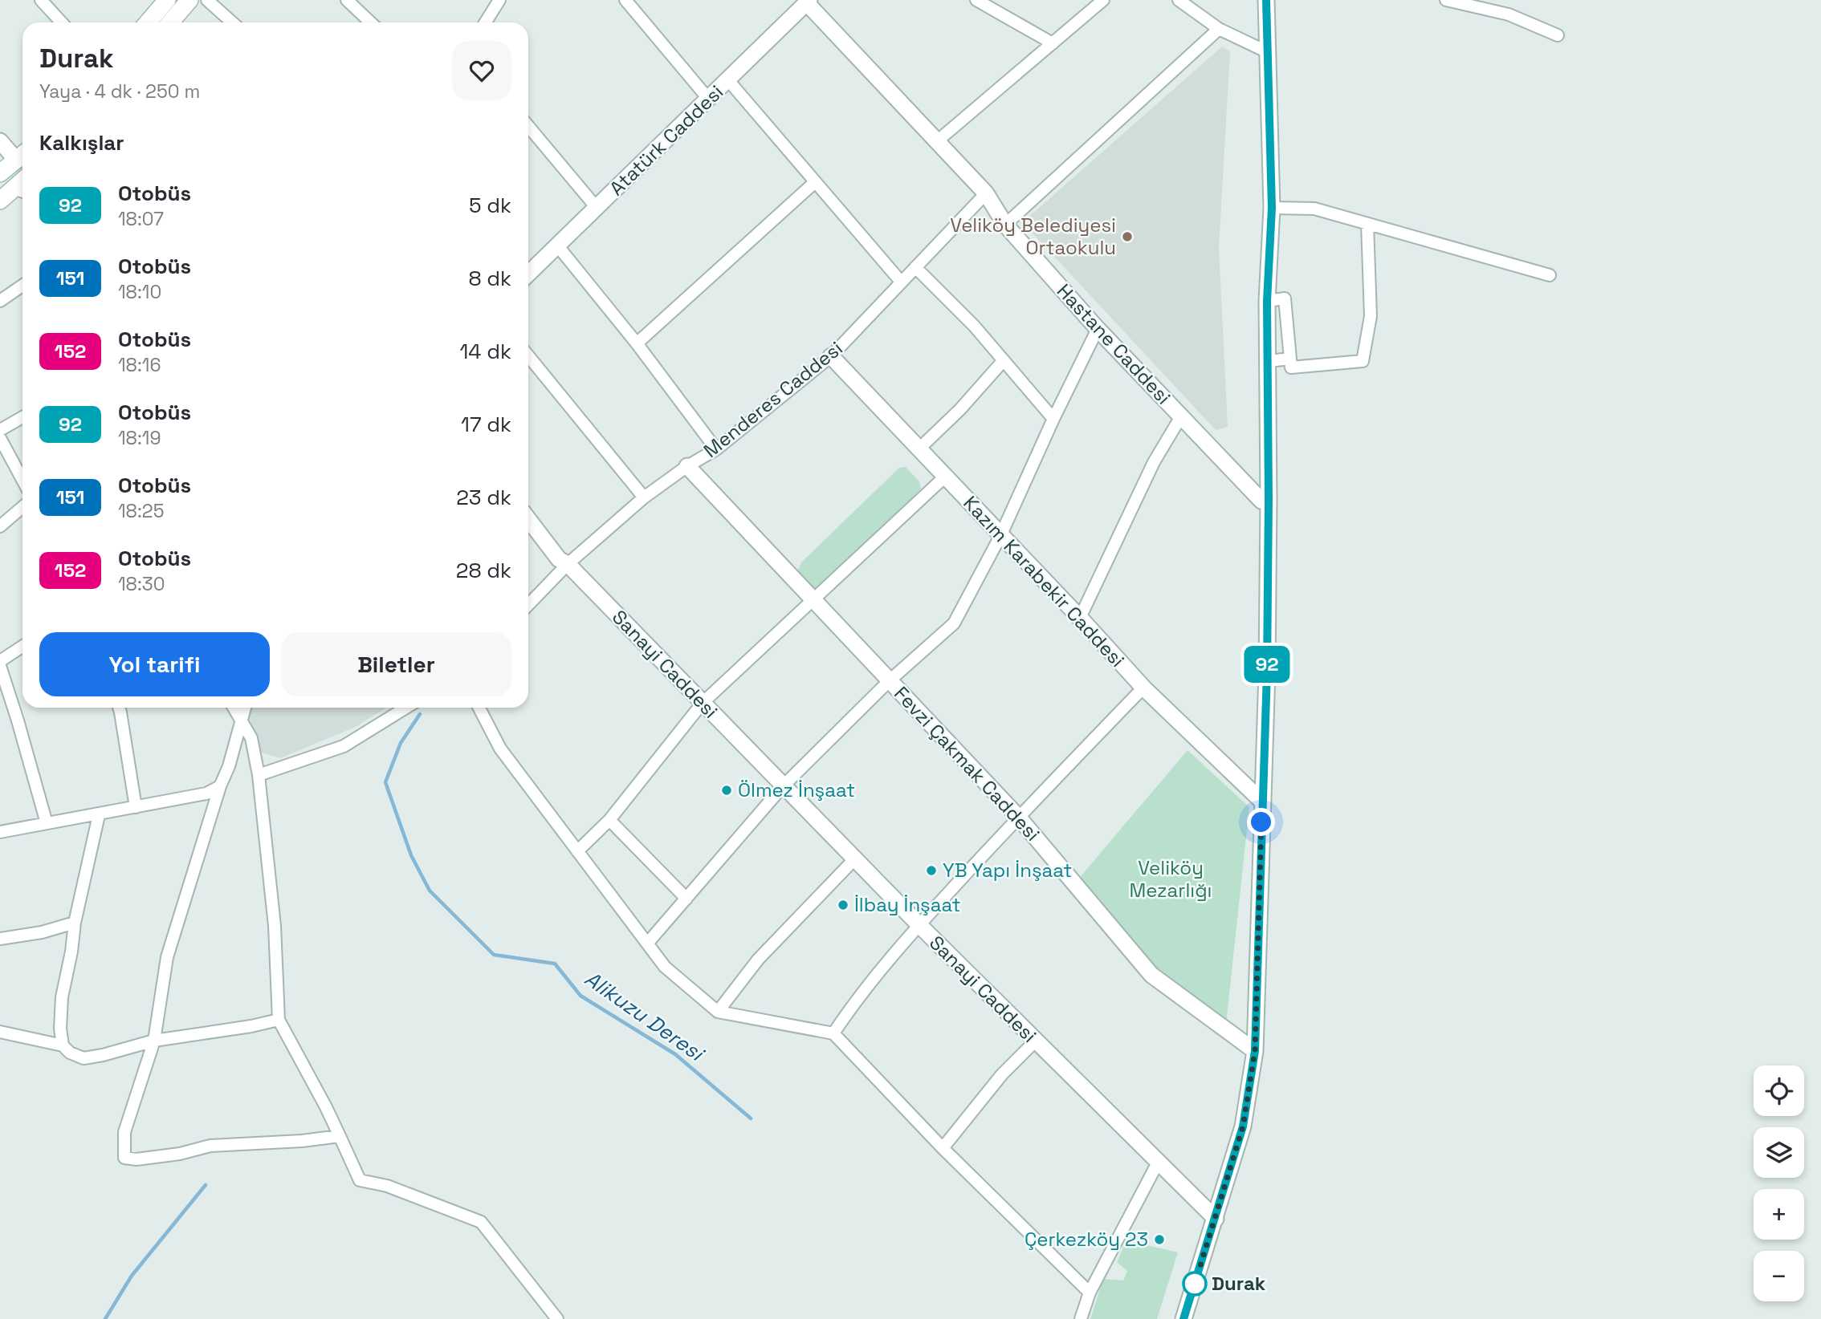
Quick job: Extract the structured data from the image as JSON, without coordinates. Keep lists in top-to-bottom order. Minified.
{"streets":{"street":["Atatürk Caddesi","Hastane Caddesi","Menderes Caddesi","Kazım Karabekir Caddesi","Sanayi Caddesi","Fevzi Çakmak Caddesi"]},"crossings":[["Atatürk Caddesi","Hastane Caddesi"],["Hastane Caddesi","Menderes Caddesi"],["Menderes Caddesi","Kazım Karabekir Caddesi"],["Menderes Caddesi","Sanayi Caddesi"],["Menderes Caddesi","Fevzi Çakmak Caddesi"]],"water":["Alikuzu Deresi"],"parks":["Veliköy Mezarlığı"],"places":["Veliköy Belediyesi Ortaokulu","Ölmez İnşaat","YB Yapı İnşaat","İlbay İnşaat","Çerkezköy 23","Durak"],"lines":["bus line 92"],"page":{"on_map":"92","heading":[["Durak","Yaya · 4 dk · 250 m"],"Kalkışlar"],"list":[{"mark":"92","name":"Otobüs","note":"18:07","value":"5 dk"},{"mark":"151","name":"Otobüs","note":"18:10","value":"8 dk"},{"mark":"152","name":"Otobüs","note":"18:16","value":"14 dk"},{"mark":"92","name":"Otobüs","note":"18:19","value":"17 dk"},{"mark":"151","name":"Otobüs","note":"18:25","value":"23 dk"},{"mark":"152","name":"Otobüs","note":"18:30","value":"28 dk"}],"buttons":["Yol tarifi","Biletler"],"map_buttons":["+","−"]}}
